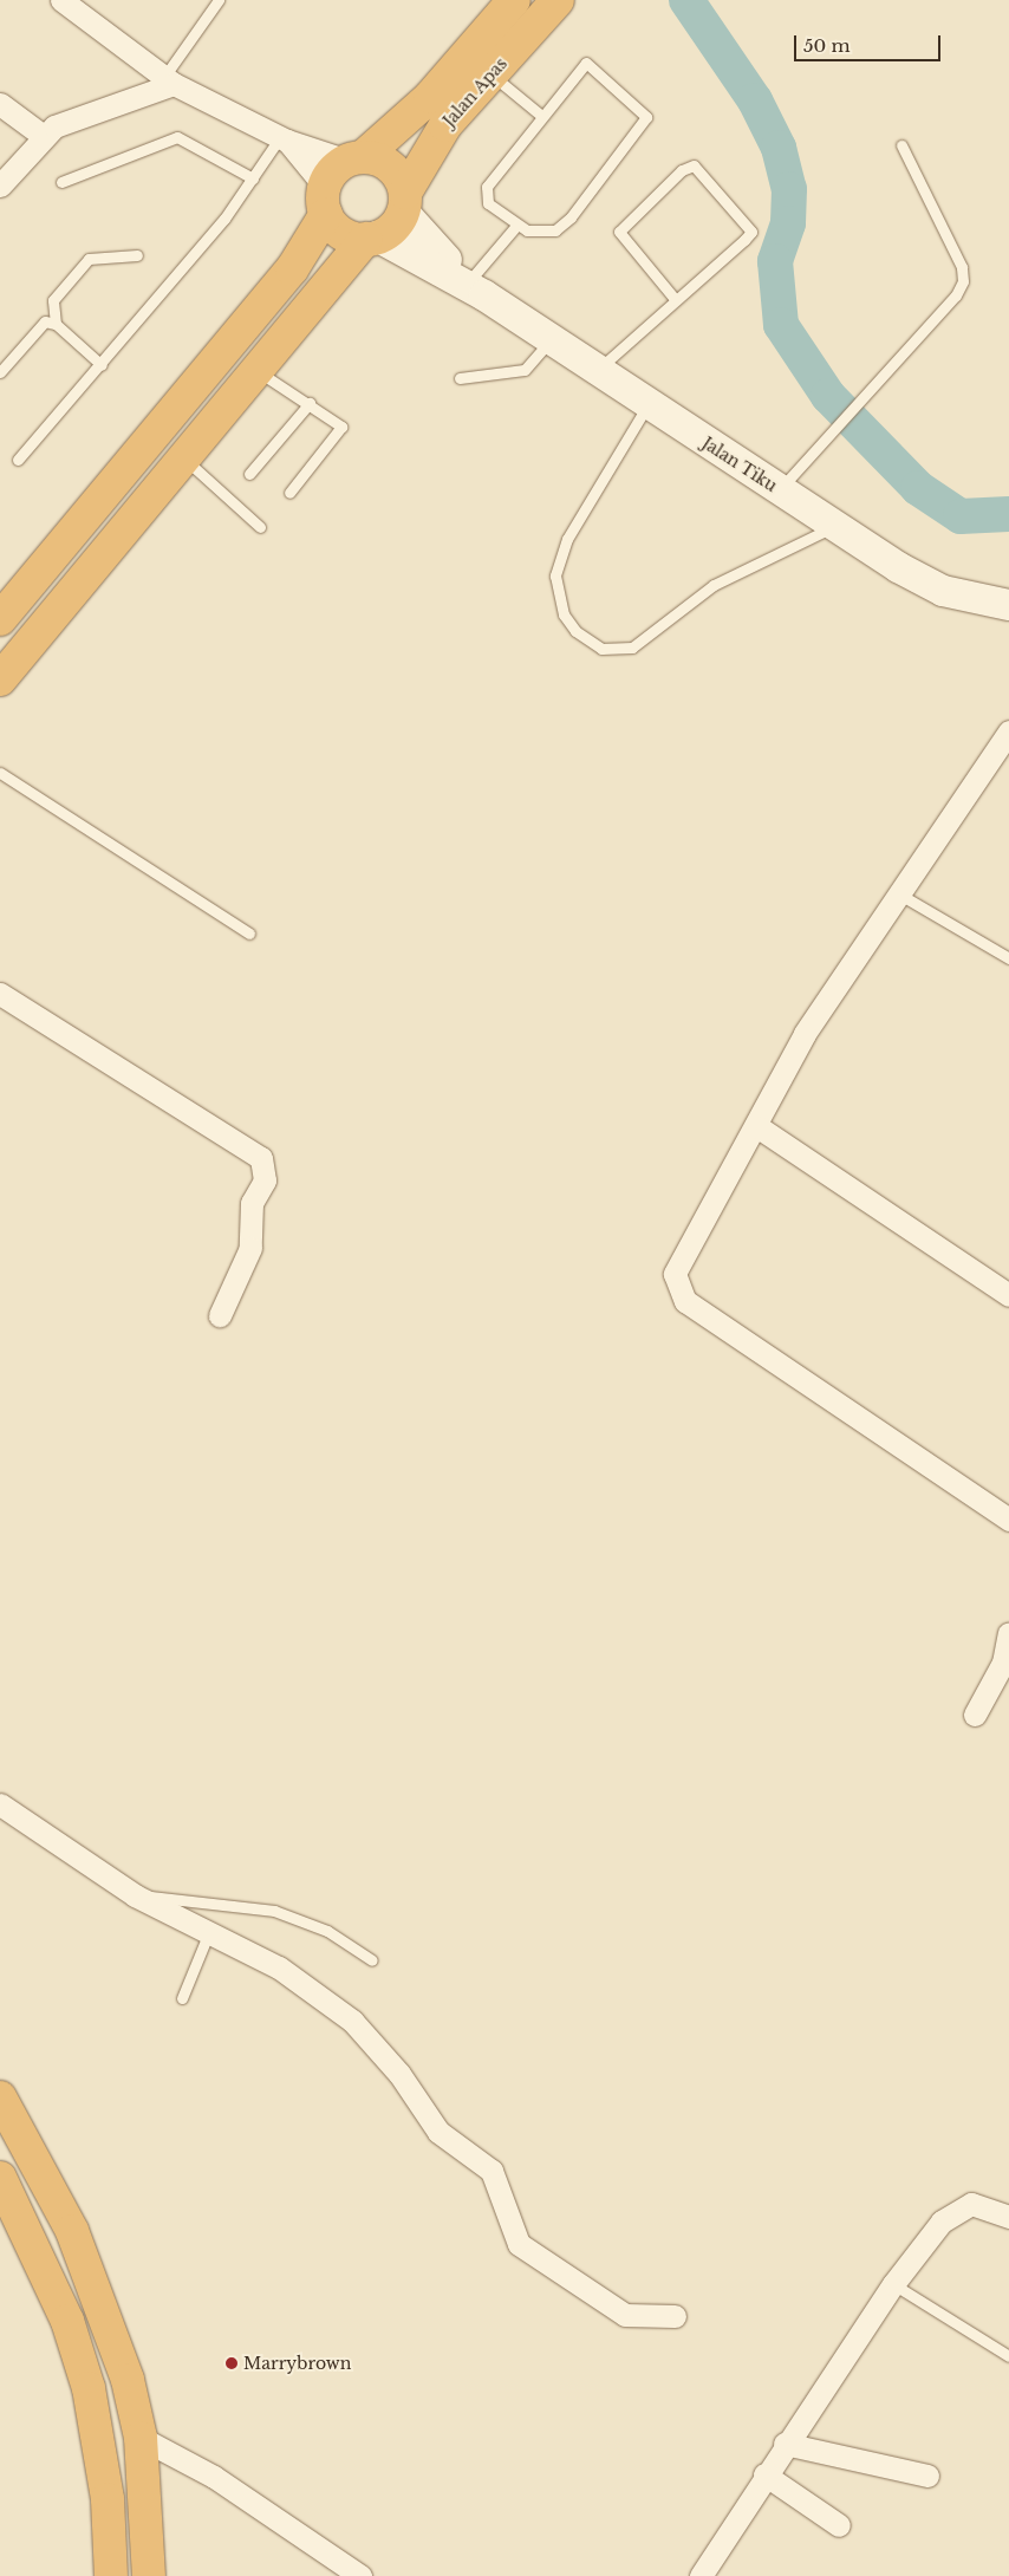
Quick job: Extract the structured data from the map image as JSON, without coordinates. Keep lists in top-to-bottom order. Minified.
{"streets":{"highway":["Jalan Apas"],"main road":["Jalan Tiku"]},"crossings":[["Jalan Apas","Jalan Tiku"]],"places":["Marrybrown"],"scale_bar":"50 m"}
